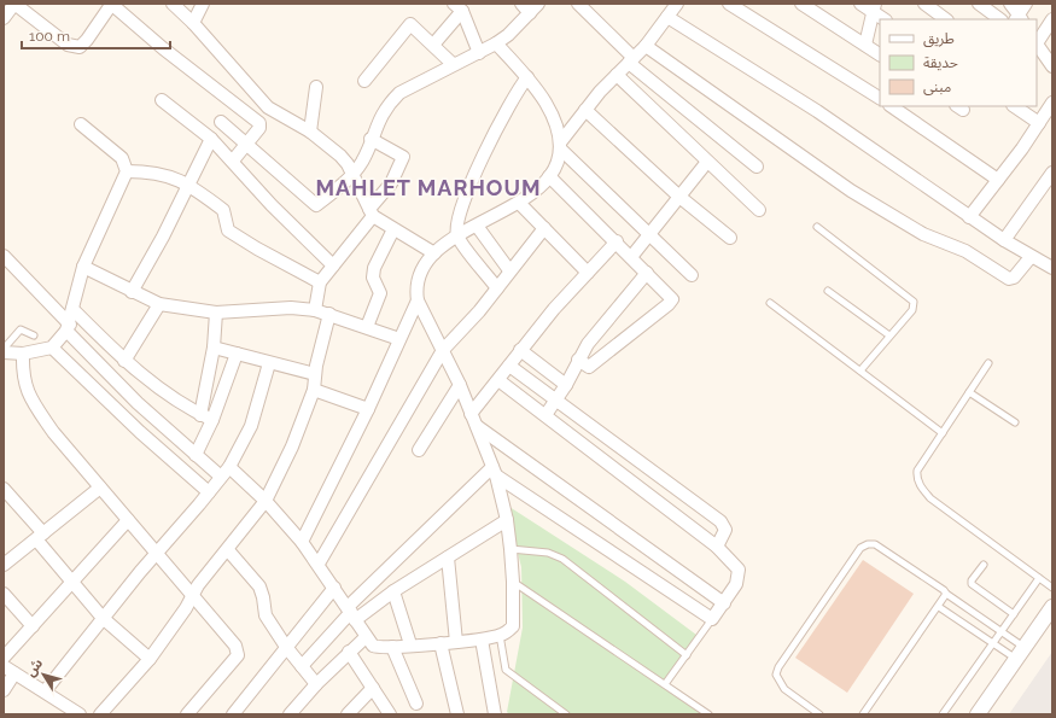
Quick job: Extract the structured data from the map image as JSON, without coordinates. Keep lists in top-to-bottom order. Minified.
{"districts":["MAHLET MARHOUM"],"legend":["طريق","حديقة","مبنى"],"scale_bar":"100 m","north":"top left"}
